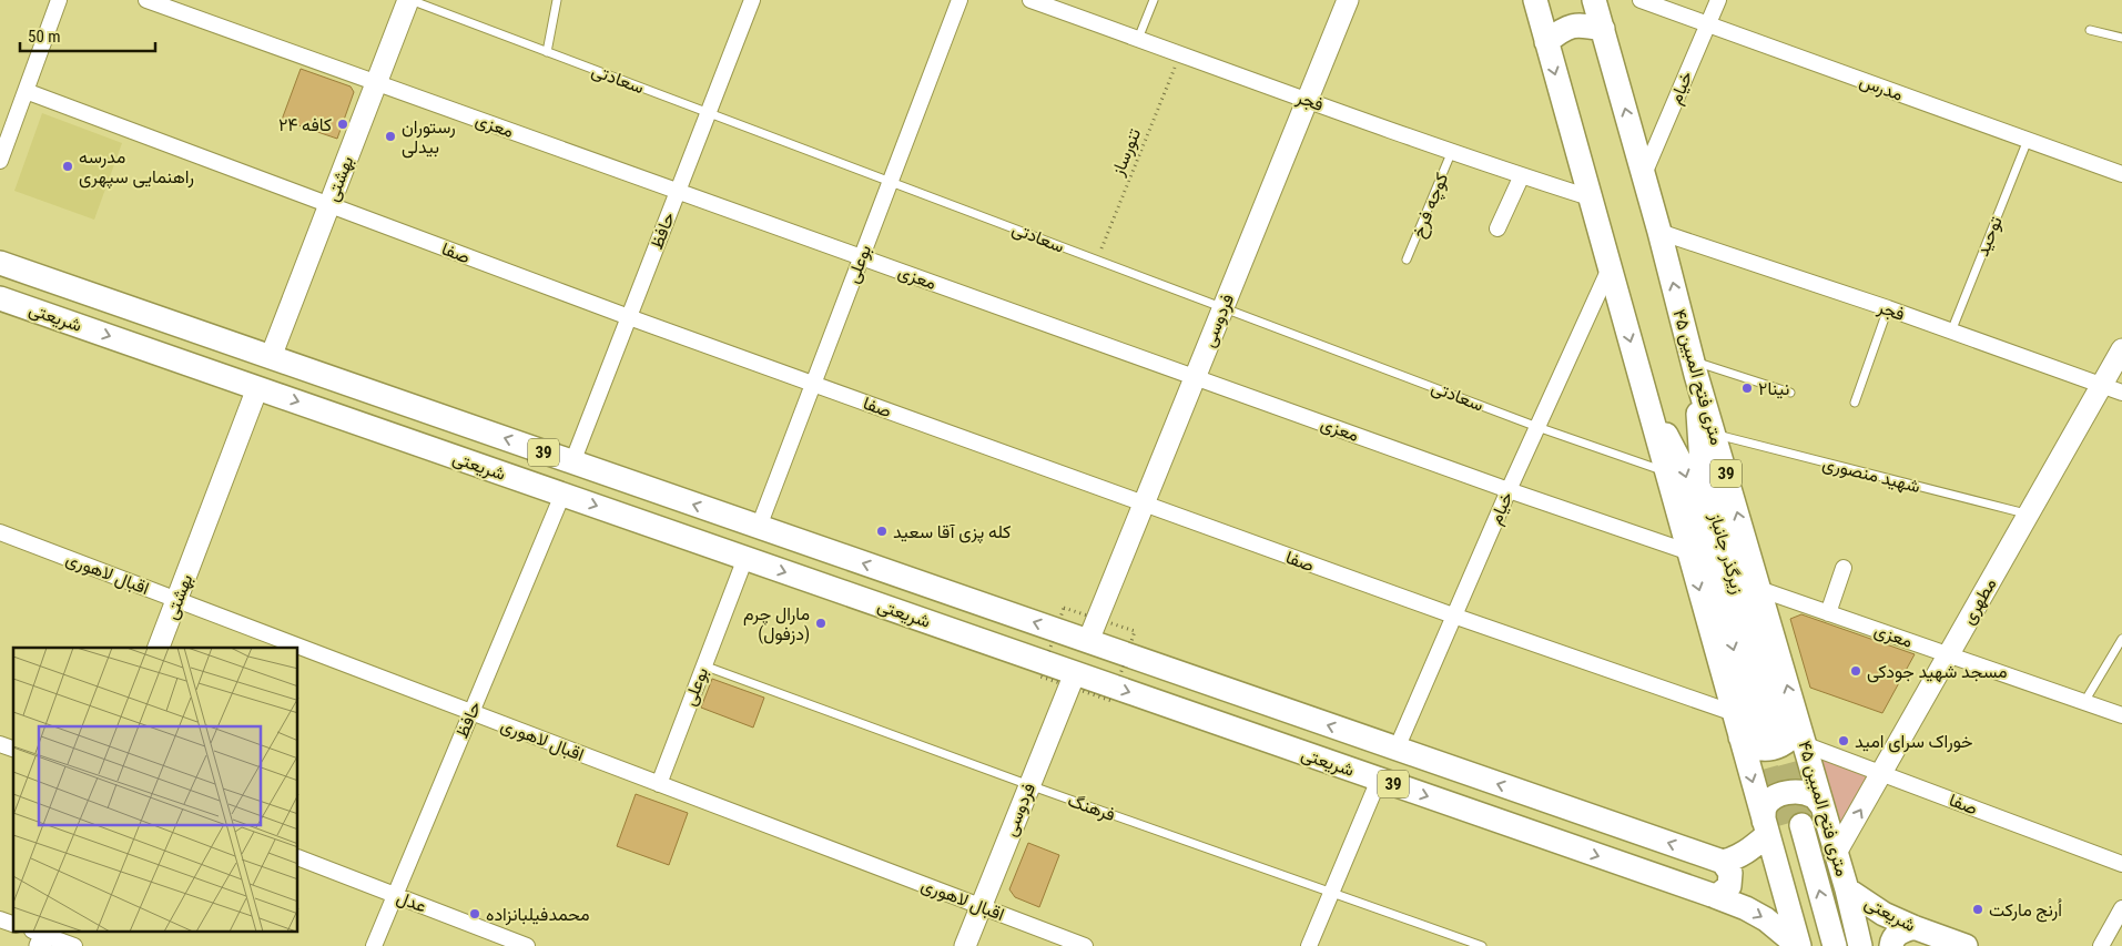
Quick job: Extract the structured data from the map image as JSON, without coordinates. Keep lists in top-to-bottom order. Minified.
{"streets":{"main road":["شریعتی","۴۵ متری فتح المبین","39","زیرگذر جانباز"],"street":["خیام","مدرس","فجر","معزی","بهشتی","حافظ","صفا","بوعلی","فردوسی","اقبال لاهوری","مطهری","عدل"],"lane":["سعادتی","کوچه فرخ","توحید","شهید منصوری","فرهنگ"],"path":["تنورساز"]},"crossings":[["سعادتی","خیام"],["سعادتی","تنورساز"],["سعادتی","بهشتی"],["سعادتی","حافظ"],["سعادتی","بوعلی"],["سعادتی","فردوسی"],["سعادتی","39"],["خیام","مدرس"],["خیام","معزی"],["خیام","صفا"],["خیام","شریعتی"],["خیام","۴۵ متری فتح المبین"],["خیام","39"],["مدرس","توحید"],["فجر","تنورساز"],["فجر","کوچه فرخ"],["فجر","توحید"],["فجر","فردوسی"],["فجر","۴۵ متری فتح المبین"],["فجر","39"],["فجر","مطهری"],["معزی","بهشتی"],["معزی","حافظ"],["معزی","بوعلی"],["معزی","فردوسی"],["معزی","۴۵ متری فتح المبین"],["معزی","39"],["معزی","مطهری"],["بهشتی","صفا"],["بهشتی","شریعتی"],["بهشتی","اقبال لاهوری"],["حافظ","صفا"],["حافظ","شریعتی"],["حافظ","اقبال لاهوری"],["حافظ","عدل"],["صفا","بوعلی"],["صفا","فردوسی"],["صفا","۴۵ متری فتح المبین"],["صفا","39"],["صفا","مطهری"],["بوعلی","شریعتی"],["بوعلی","اقبال لاهوری"],["بوعلی","فرهنگ"],["شریعتی","فردوسی"],["شریعتی","۴۵ متری فتح المبین"],["شریعتی","39"],["فردوسی","اقبال لاهوری"],["فردوسی","فرهنگ"],["۴۵ متری فتح المبین","شهید منصوری"],["۴۵ متری فتح المبین","زیرگذر جانباز"],["۴۵ متری فتح المبین","مطهری"],["39","زیرگذر جانباز"],["شهید منصوری","مطهری"]],"places":["کافه ۲۴","رستوران بیدلی","مدرسه راهنمایی سپهری","نینا۲","کله پزی آقا سعید","مارال چرم (دزفول)","مسجد شهید جودکی","خوراک سرای امید","اُرنج مارکت","محمدفيلبانزاده"],"scale_bar":"50 m"}
